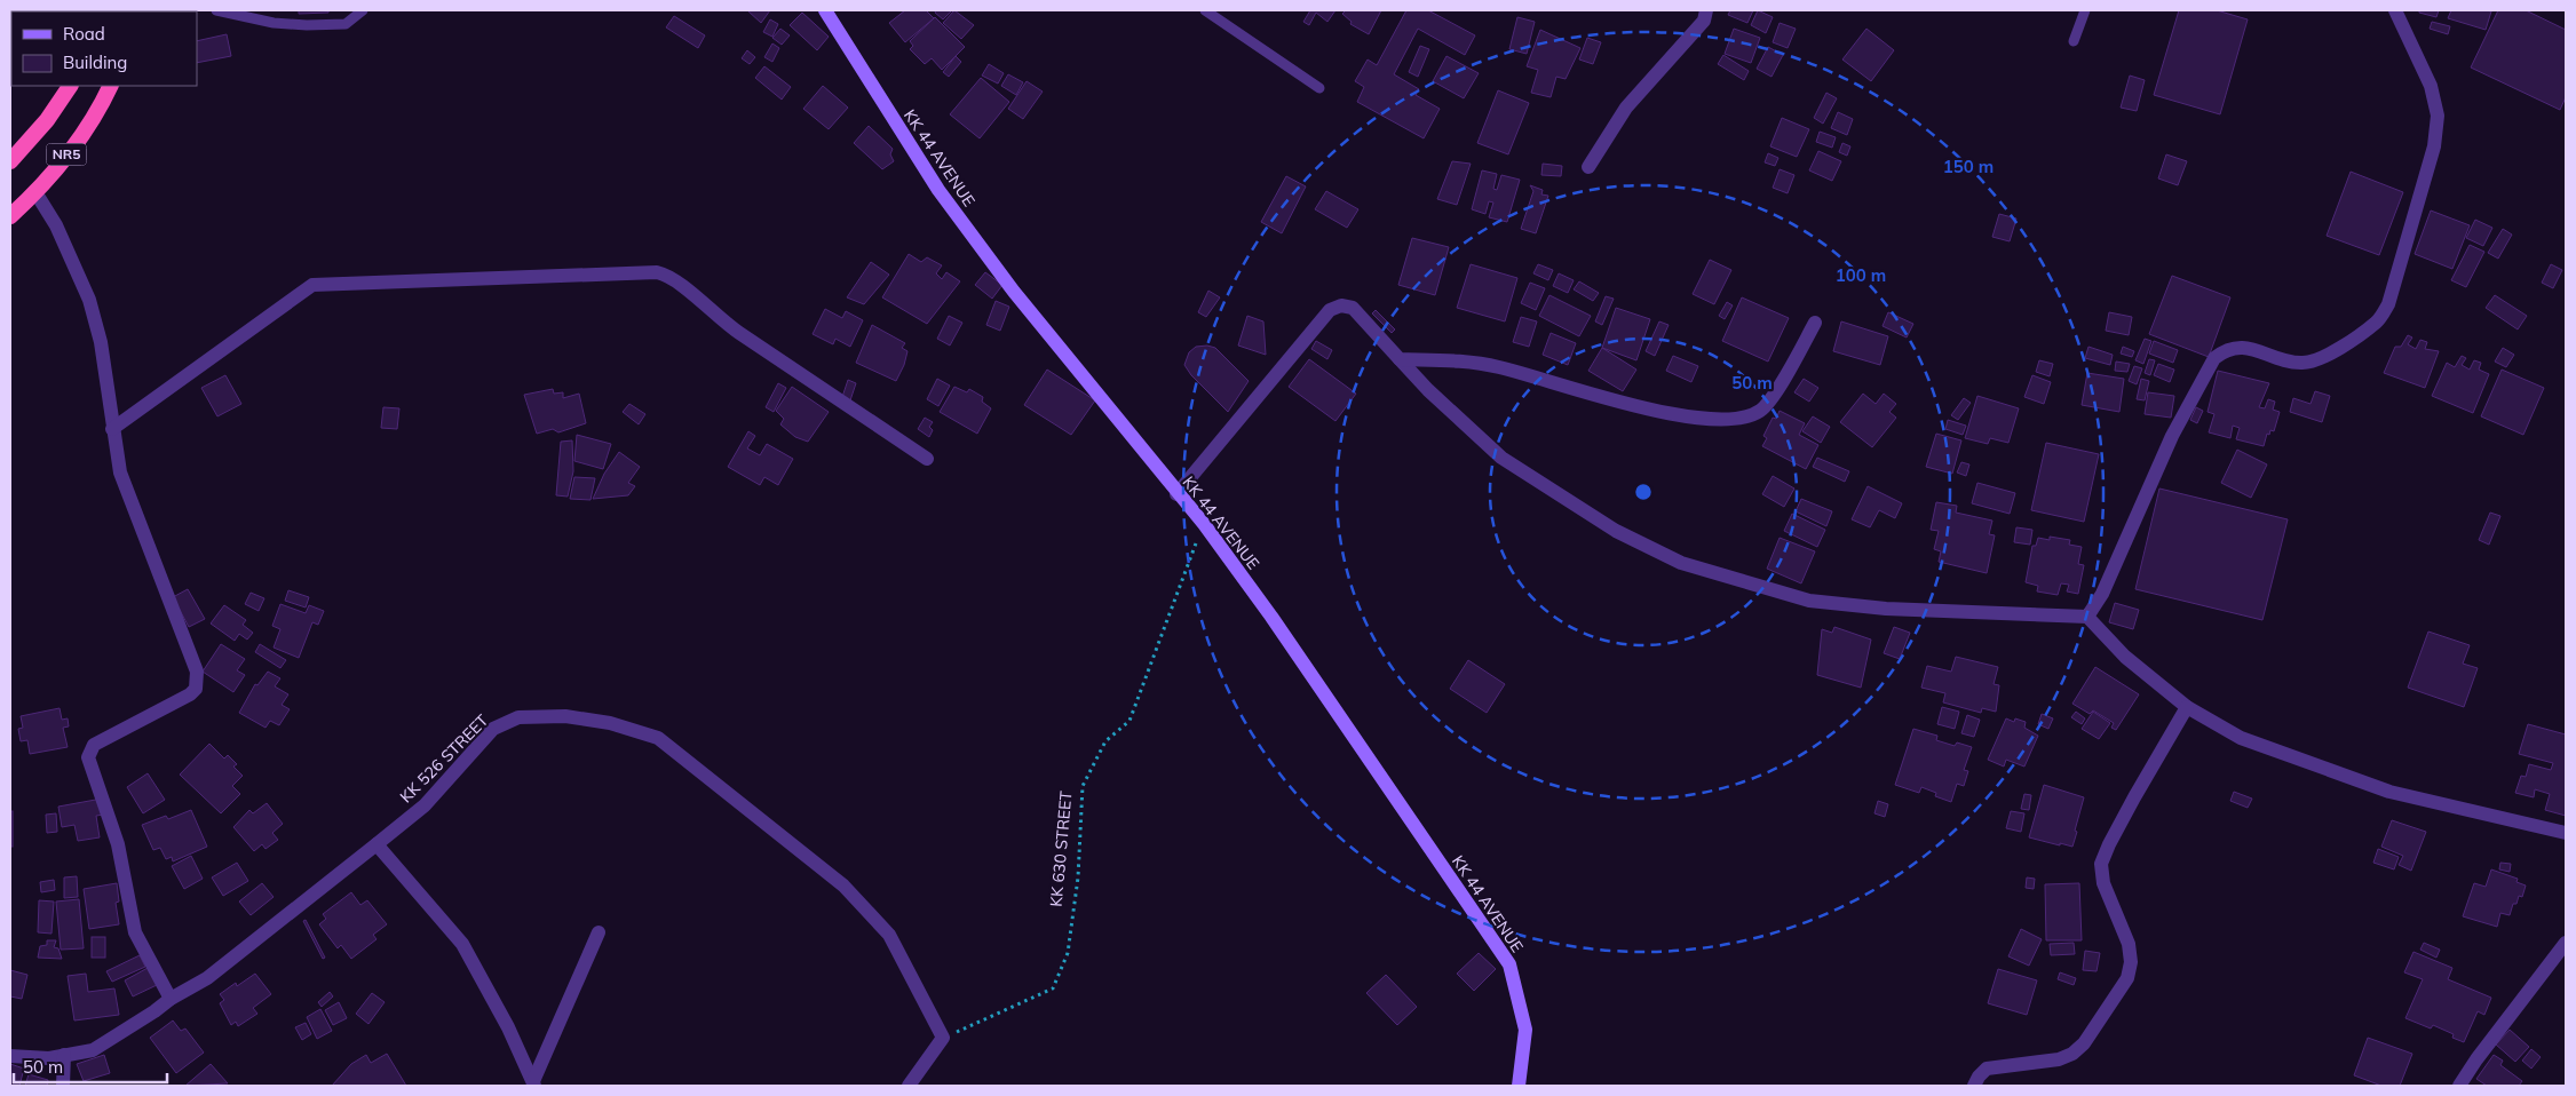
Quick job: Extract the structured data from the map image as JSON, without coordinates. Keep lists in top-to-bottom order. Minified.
{"streets":{"highway":["NR5"],"main road":["KK 44 AVENUE"],"street":["KK 526 STREET"],"path":["KK 630 STREET"]},"crossings":[["KK 44 AVENUE","KK 630 STREET"],["KK 526 STREET","KK 630 STREET"]],"legend":["Road","Building"],"scale_bar":"50 m","rings":["150 m","100 m","50 m"]}
